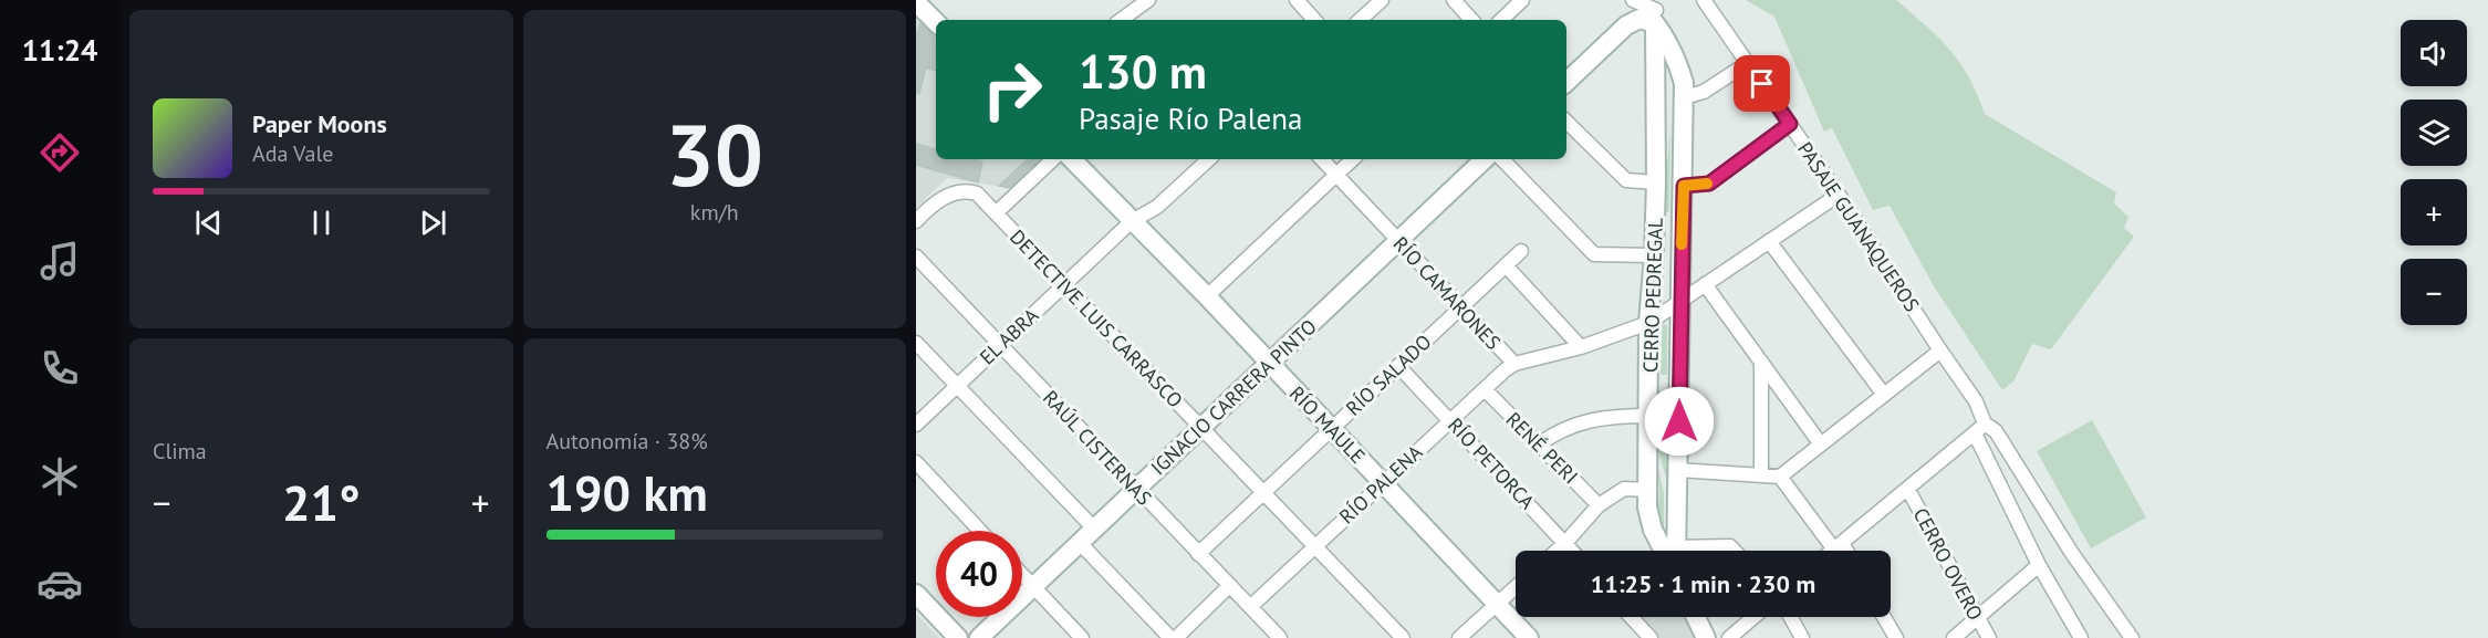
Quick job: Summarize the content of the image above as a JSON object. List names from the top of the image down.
{
  "streets": {
    "street": [
      "PASAJE GUANAQUEROS",
      "RÍO CAMARONES",
      "CERRO PEDREGAL",
      "DETECTIVE LUIS CARRASCO",
      "EL ABRA",
      "RÍO SALADO",
      "IGNACIO CARRERA PINTO",
      "RÍO MAULE",
      "RAÚL CISTERNAS",
      "RENÉ PERI",
      "RÍO PETORCA",
      "RÍO PALENA",
      "CERRO OVERO"
    ]
  },
  "crossings": [
    ["PASAJE GUANAQUEROS", "RÍO CAMARONES"],
    ["RÍO CAMARONES", "CERRO PEDREGAL"],
    ["RÍO CAMARONES", "RÍO SALADO"],
    ["RÍO CAMARONES", "IGNACIO CARRERA PINTO"],
    ["RÍO CAMARONES", "RÍO PALENA"],
    ["DETECTIVE LUIS CARRASCO", "EL ABRA"],
    ["DETECTIVE LUIS CARRASCO", "RÍO SALADO"],
    ["DETECTIVE LUIS CARRASCO", "IGNACIO CARRERA PINTO"],
    ["DETECTIVE LUIS CARRASCO", "RÍO PALENA"],
    ["EL ABRA", "RÍO MAULE"],
    ["EL ABRA", "RAÚL CISTERNAS"],
    ["RÍO SALADO", "RÍO MAULE"],
    ["RÍO SALADO", "RAÚL CISTERNAS"],
    ["RÍO SALADO", "RÍO PETORCA"],
    ["IGNACIO CARRERA PINTO", "RÍO MAULE"],
    ["IGNACIO CARRERA PINTO", "RAÚL CISTERNAS"],
    ["RÍO MAULE", "RÍO PALENA"],
    ["RAÚL CISTERNAS", "RÍO PALENA"],
    ["RENÉ PERI", "RÍO PALENA"],
    ["RÍO PETORCA", "RÍO PALENA"]
  ],
  "page": {
    "tabs": "11:24",
    "tile": [
      ["30", "km/h"],
      "Clima",
      ["Autonomía · 38%", "190 km"]
    ],
    "map_buttons": ["+", "−"],
    "turn": ["130 m", "Pasaje Río Palena"],
    "song": ["Paper Moons", "Ada Vale"],
    "heat": ["−", "21°", "+"],
    "limit": "40",
    "trip": "11:25 · 1 min · 230 m"
  }
}
